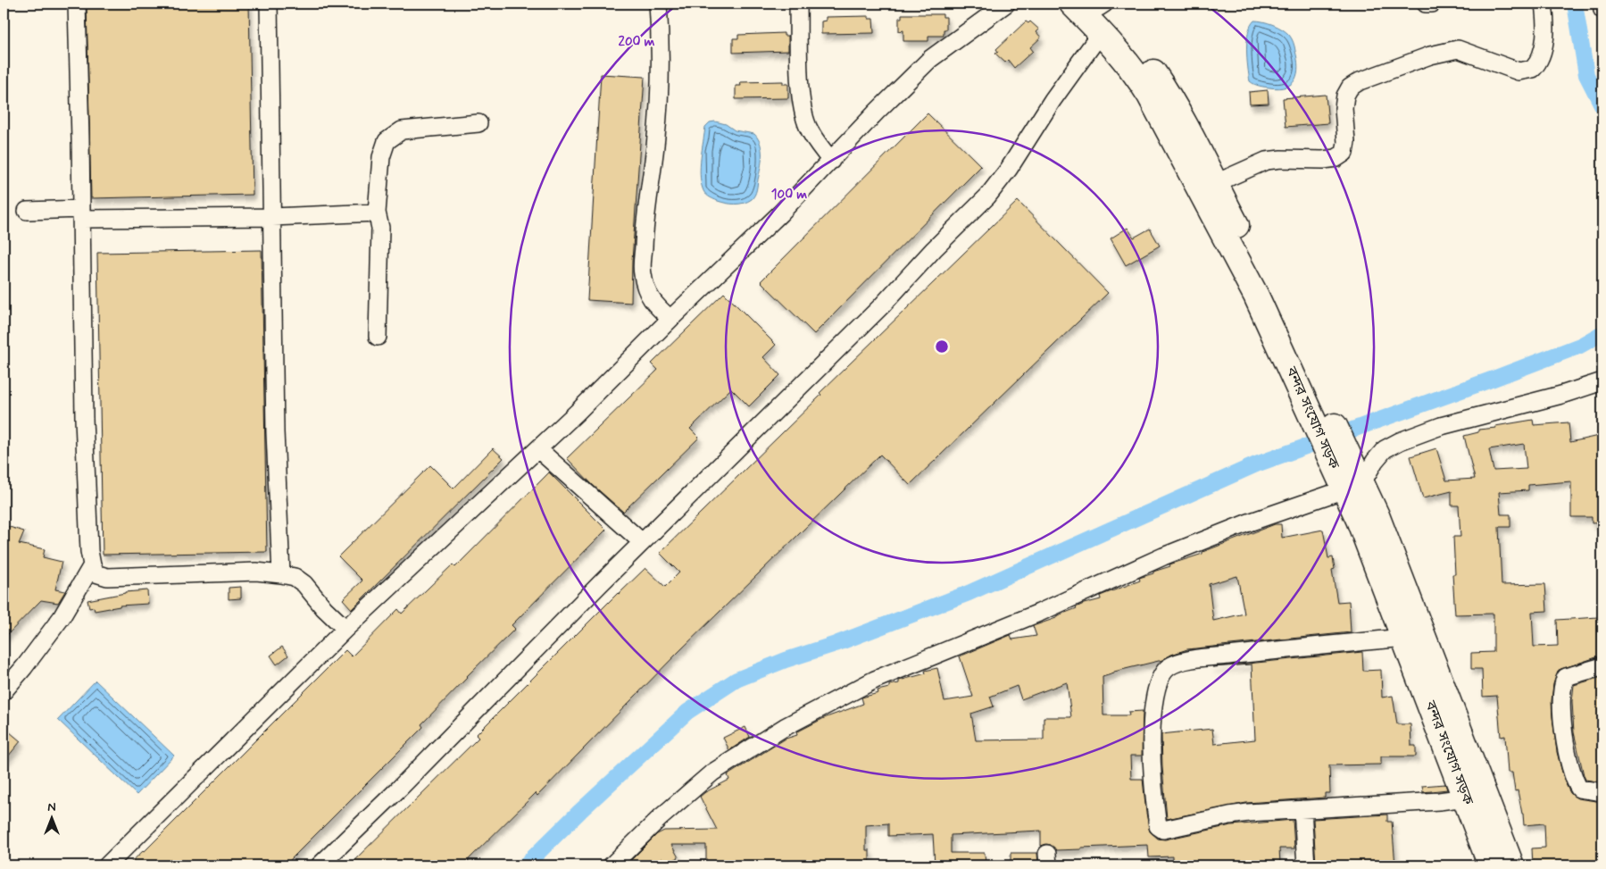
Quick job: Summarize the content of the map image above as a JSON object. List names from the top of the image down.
{
  "streets": {
    "highway": ["বন্দর সংযোগ সড়ক"]
  },
  "north": "top",
  "rings": ["200 m", "100 m"]
}
